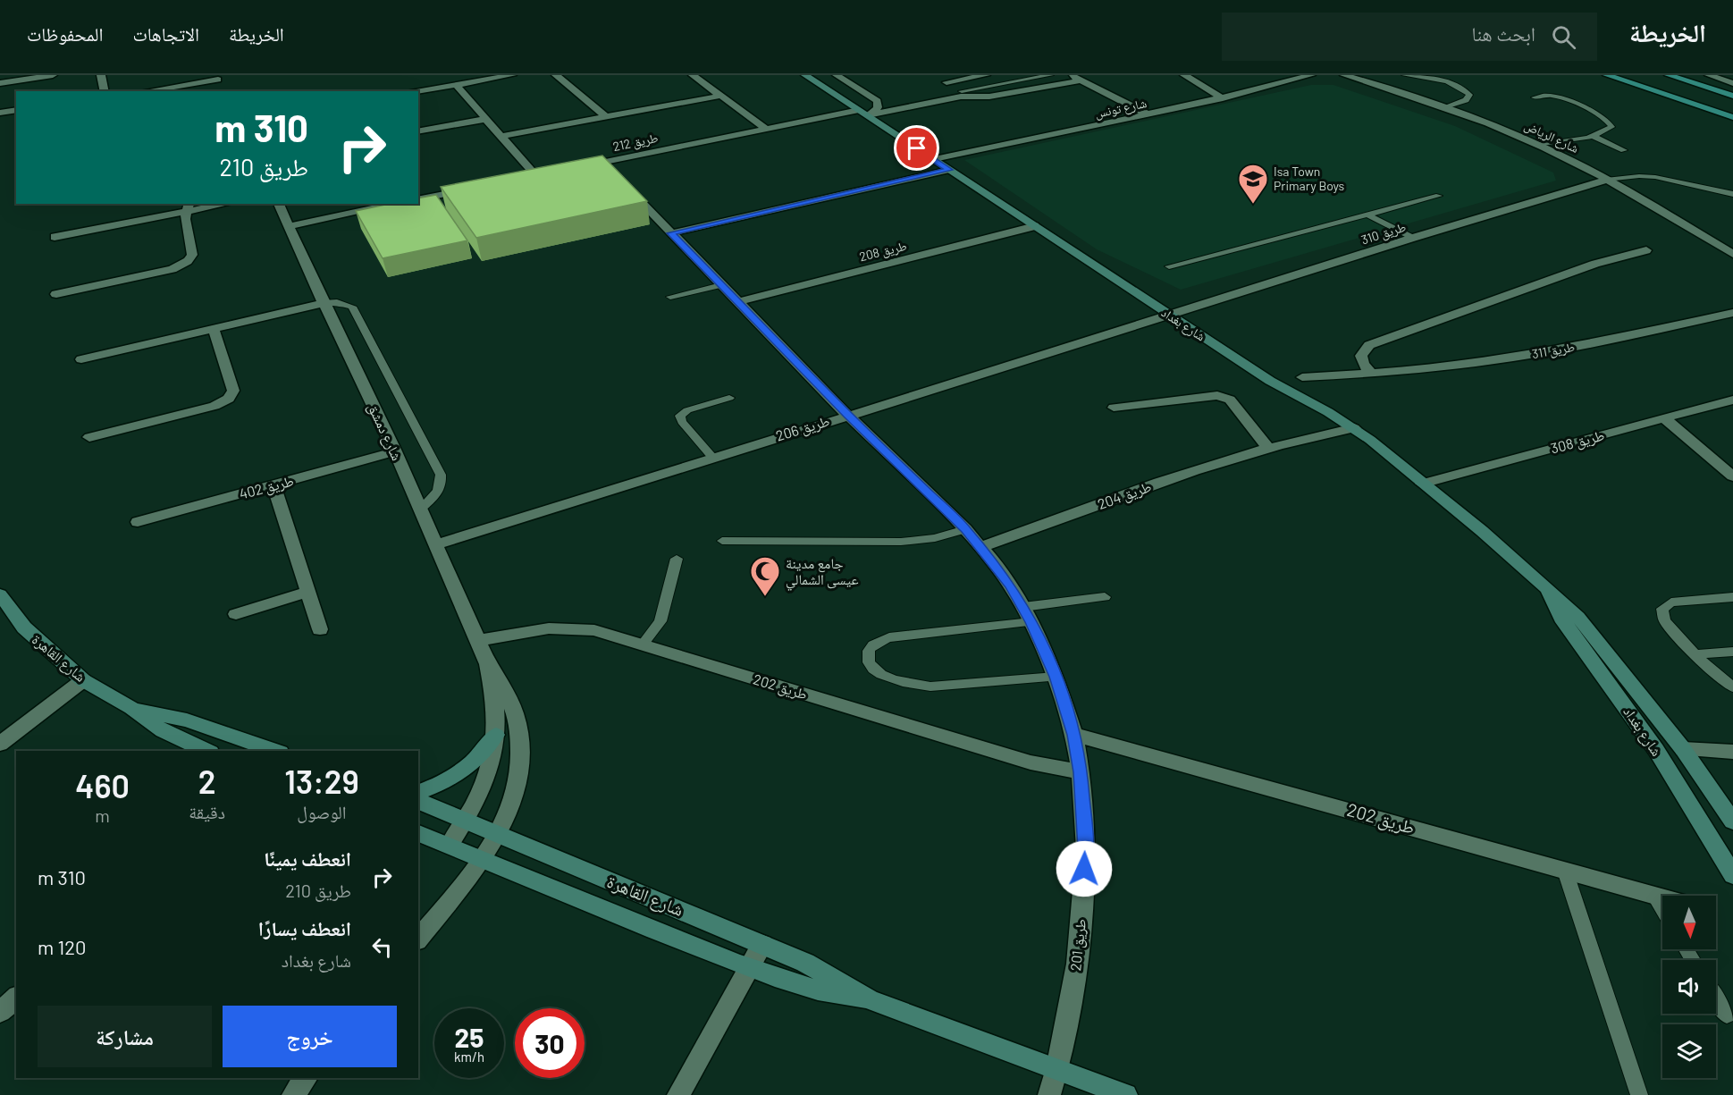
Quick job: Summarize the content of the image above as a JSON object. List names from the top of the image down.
{
  "streets": {
    "street": [
      "شارع تونس",
      "شارع الرياض",
      "طريق 212",
      "طريق 310",
      "طريق 208",
      "شارع بغداد",
      "طريق 311",
      "طريق 206",
      "شارع دمشق",
      "طريق 308",
      "طريق 402",
      "طريق 204",
      "شارع القاهرة",
      "طريق 202",
      "طريق 201"
    ]
  },
  "crossings": [
    ["شارع تونس", "شارع بغداد"],
    ["شارع الرياض", "طريق 310"],
    ["طريق 212", "شارع بغداد"],
    ["طريق 212", "طريق 201"],
    ["طريق 310", "شارع بغداد"],
    ["طريق 310", "طريق 206"],
    ["طريق 208", "شارع بغداد"],
    ["طريق 208", "طريق 201"],
    ["شارع بغداد", "طريق 206"],
    ["شارع بغداد", "طريق 308"],
    ["شارع بغداد", "طريق 204"],
    ["طريق 206", "شارع دمشق"],
    ["طريق 206", "طريق 201"],
    ["شارع دمشق", "طريق 402"],
    ["شارع دمشق", "شارع القاهرة"],
    ["شارع دمشق", "طريق 202"],
    ["طريق 204", "طريق 201"],
    ["شارع القاهرة", "طريق 201"],
    ["طريق 202", "طريق 201"]
  ],
  "places": {
    "school or university": ["Isa Town Primary Boys"],
    "mosque": ["جامع مدينة عيسى الشمالي"]
  },
  "north": "bottom",
  "page": {
    "header": "الخريطة",
    "search": "ابحث هنا",
    "nav": ["الخريطة", "الاتجاهات", "المحفوظات"],
    "turn": ["310 m", "طريق 210"],
    "eta": [
      "13:29",
      "الوصول",
      "2",
      "دقيقة",
      "460",
      "m"
    ],
    "list": [
      {
        "name": "انعطف يمينًا",
        "note": "طريق 210",
        "value": "310 m"
      },
      {
        "name": "انعطف يسارًا",
        "note": "شارع بغداد",
        "value": "120 m"
      }
    ],
    "buttons": ["خروج", "مشاركة"],
    "speed": "25 km/h",
    "limit": "30"
  }
}
